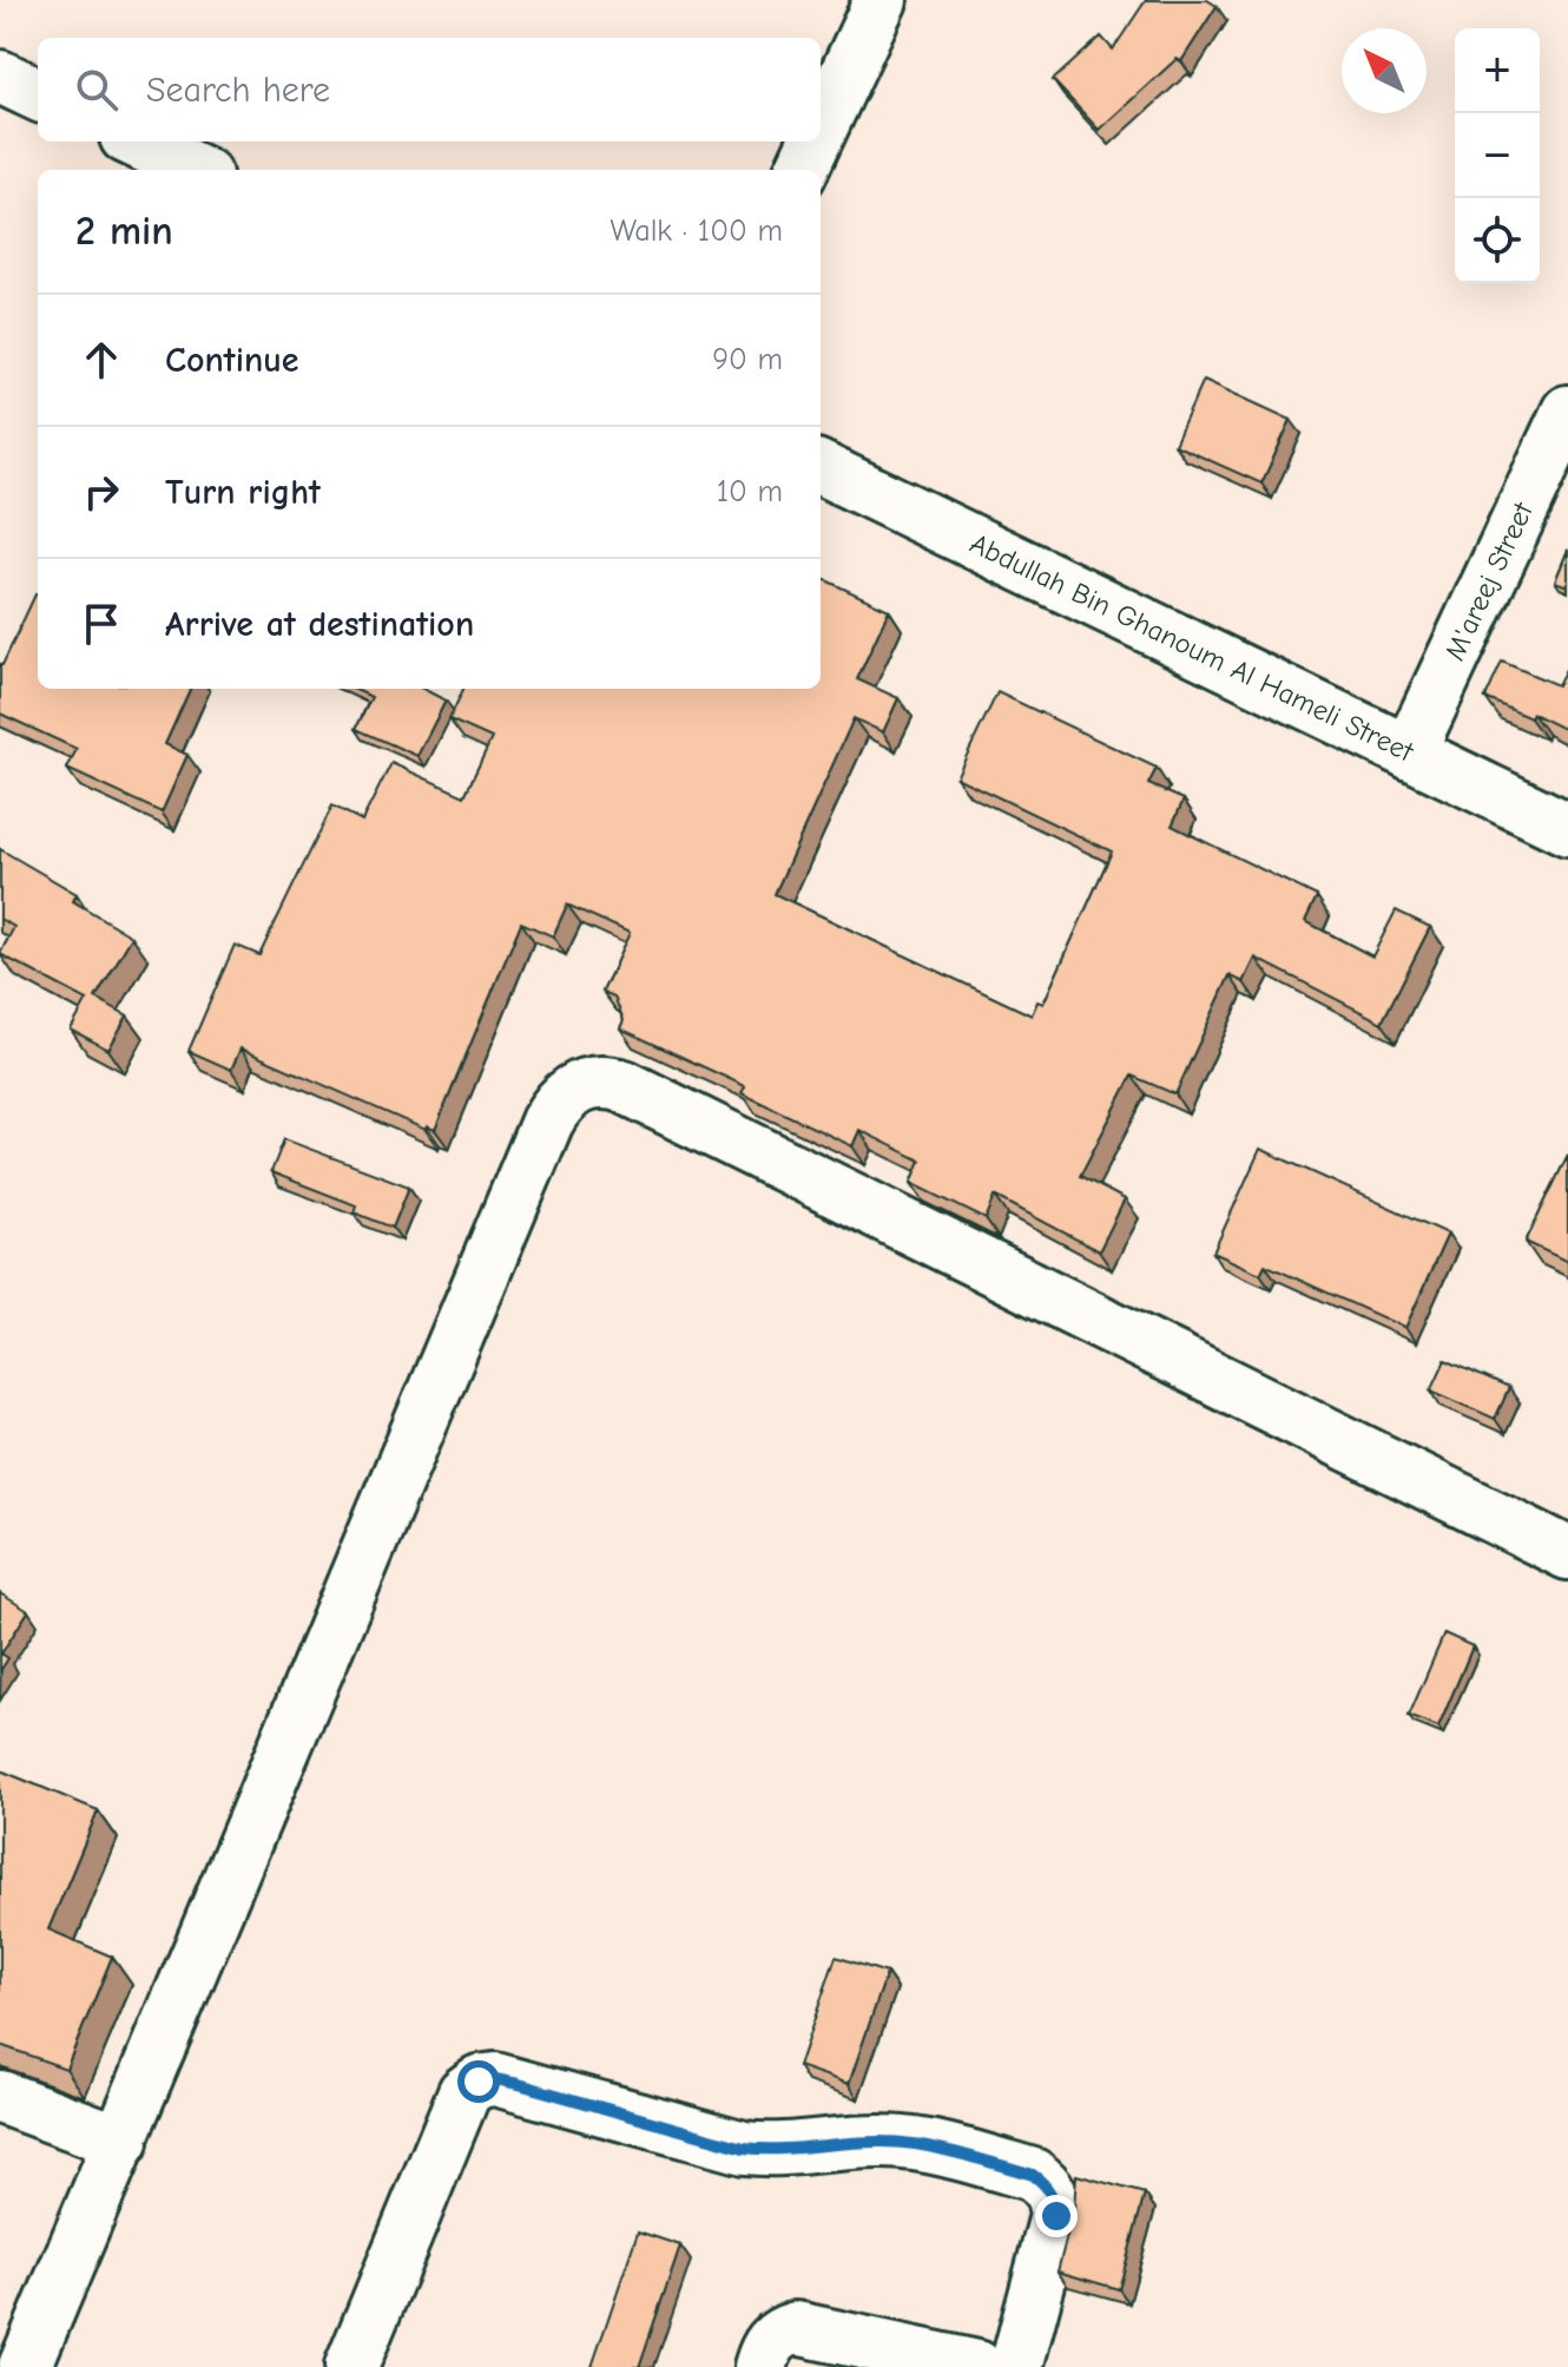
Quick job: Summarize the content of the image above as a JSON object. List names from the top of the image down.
{
  "streets": {
    "street": ["M'areej Street", "Abdullah Bin Ghanoum Al Hameli Street"]
  },
  "crossings": [
    ["M'areej Street", "Abdullah Bin Ghanoum Al Hameli Street"]
  ],
  "north": "top left",
  "page": {
    "map_buttons": ["+", "−"],
    "search": "Search here",
    "heading": ["2 min", "Walk · 100 m"],
    "list": [
      ["Continue", "90 m"],
      ["Turn right", "10 m"],
      "Arrive at destination"
    ]
  }
}
